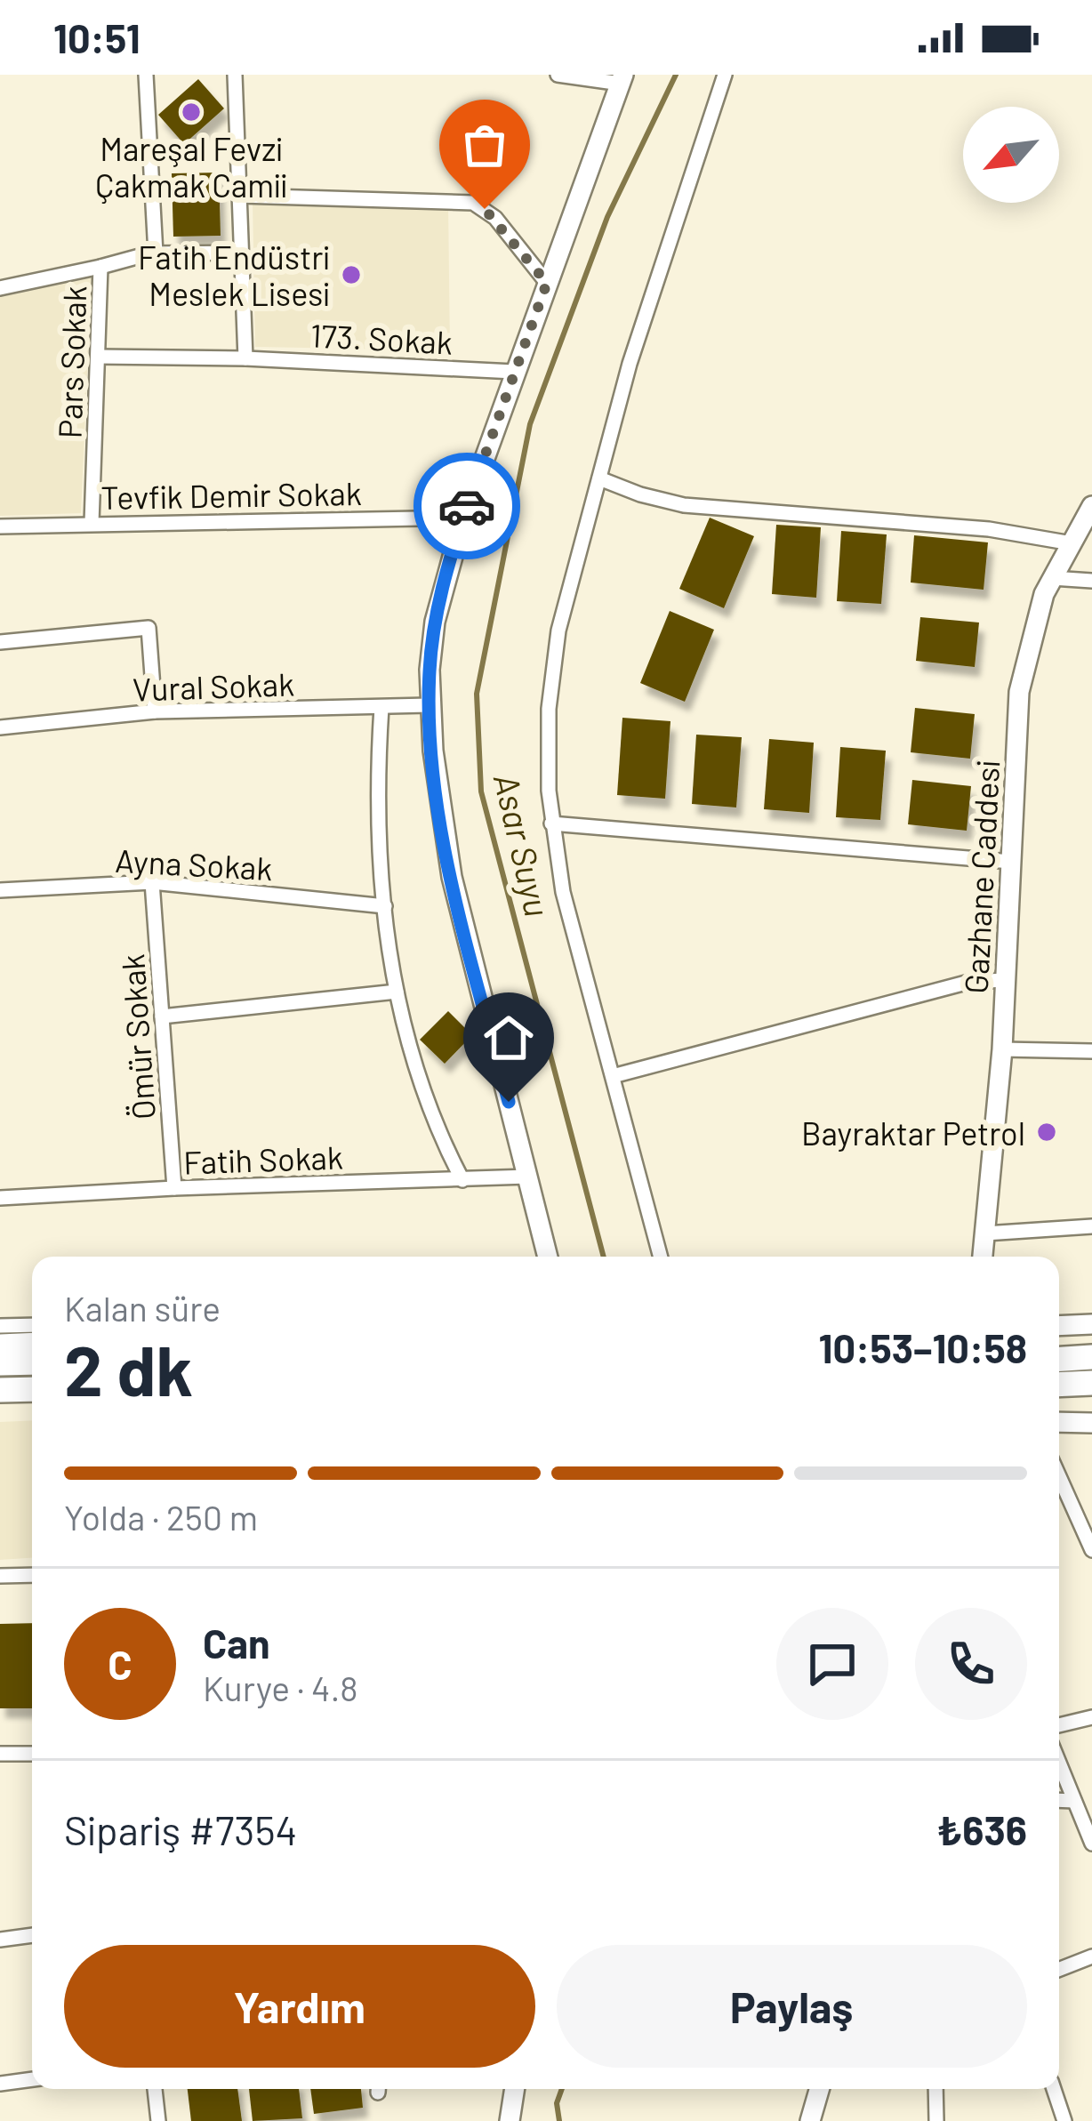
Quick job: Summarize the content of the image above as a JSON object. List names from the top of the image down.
{
  "streets": {
    "street": [
      "173. Sokak",
      "Pars Sokak",
      "Tevfik Demir Sokak",
      "Vural Sokak",
      "Ayna Sokak",
      "Gazhane Caddesi",
      "Ömür Sokak",
      "Fatih Sokak"
    ]
  },
  "crossings": [
    ["173. Sokak", "Pars Sokak"],
    ["Pars Sokak", "Tevfik Demir Sokak"],
    ["Ayna Sokak", "Ömür Sokak"],
    ["Ömür Sokak", "Fatih Sokak"]
  ],
  "water": ["Asar Suyu"],
  "places": ["Mareşal Fevzi Çakmak Camii", "Fatih Endüstri Meslek Lisesi", "Bayraktar Petrol"],
  "north": "bottom left",
  "page": {
    "status": "10:51",
    "heading": ["2 dk", "Kalan süre", "10:53–10:58"],
    "panel": [
      "Can",
      "Kurye · 4.8",
      "Sipariş #7354",
      "₺636"
    ],
    "bar": "Yolda · 250 m",
    "round": "C",
    "buttons": ["Yardım", "Paylaş"]
  }
}
